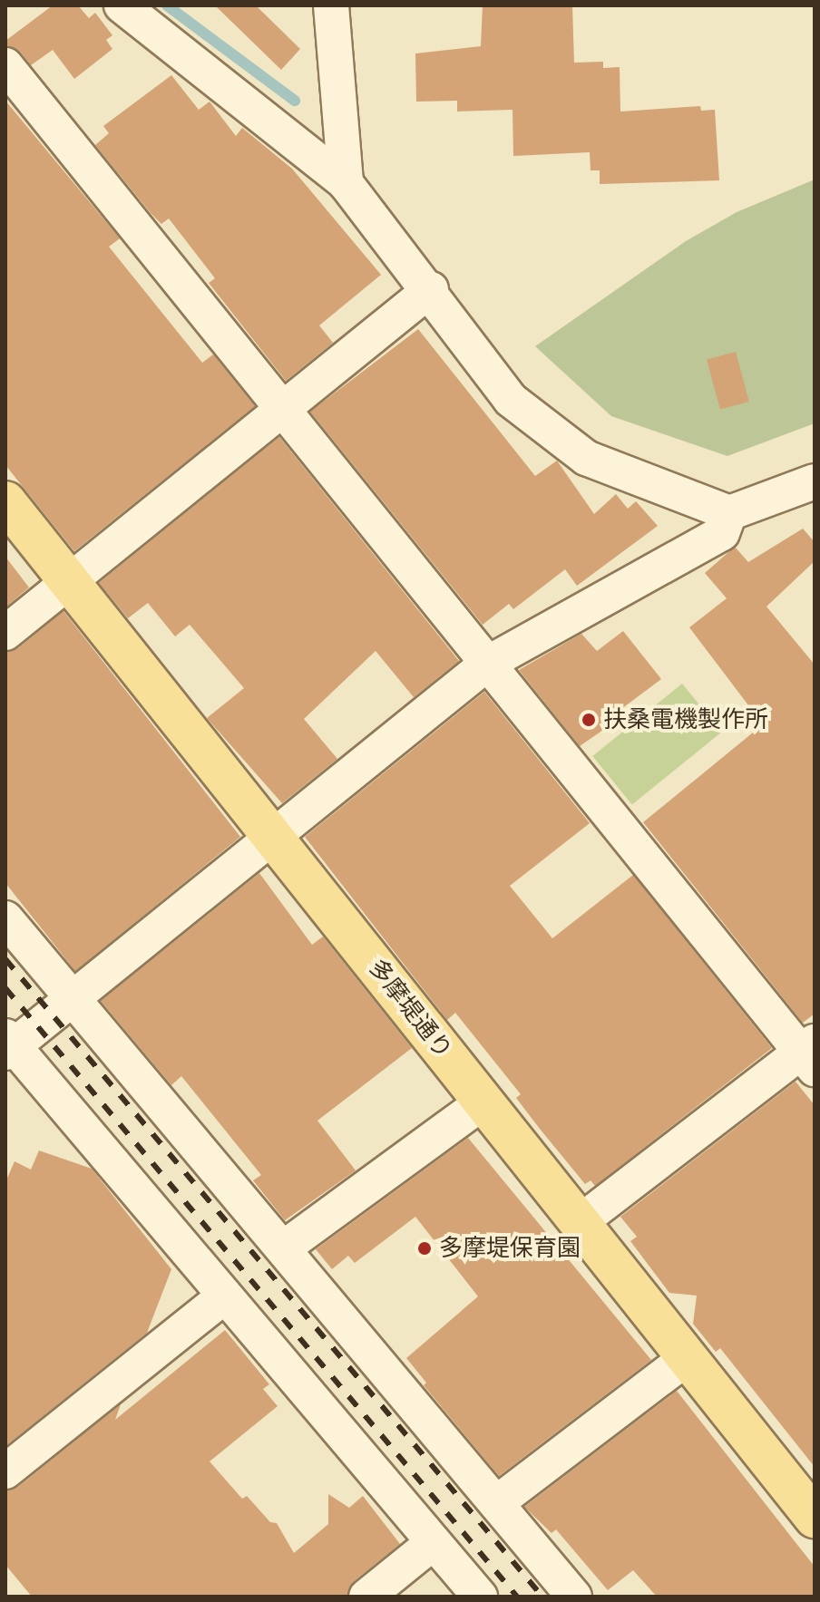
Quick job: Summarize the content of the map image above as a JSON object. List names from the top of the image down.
{
  "streets": {
    "main road": ["多摩堤通り"]
  },
  "places": ["扶桑電機製作所", "多摩堤保育園"]
}
